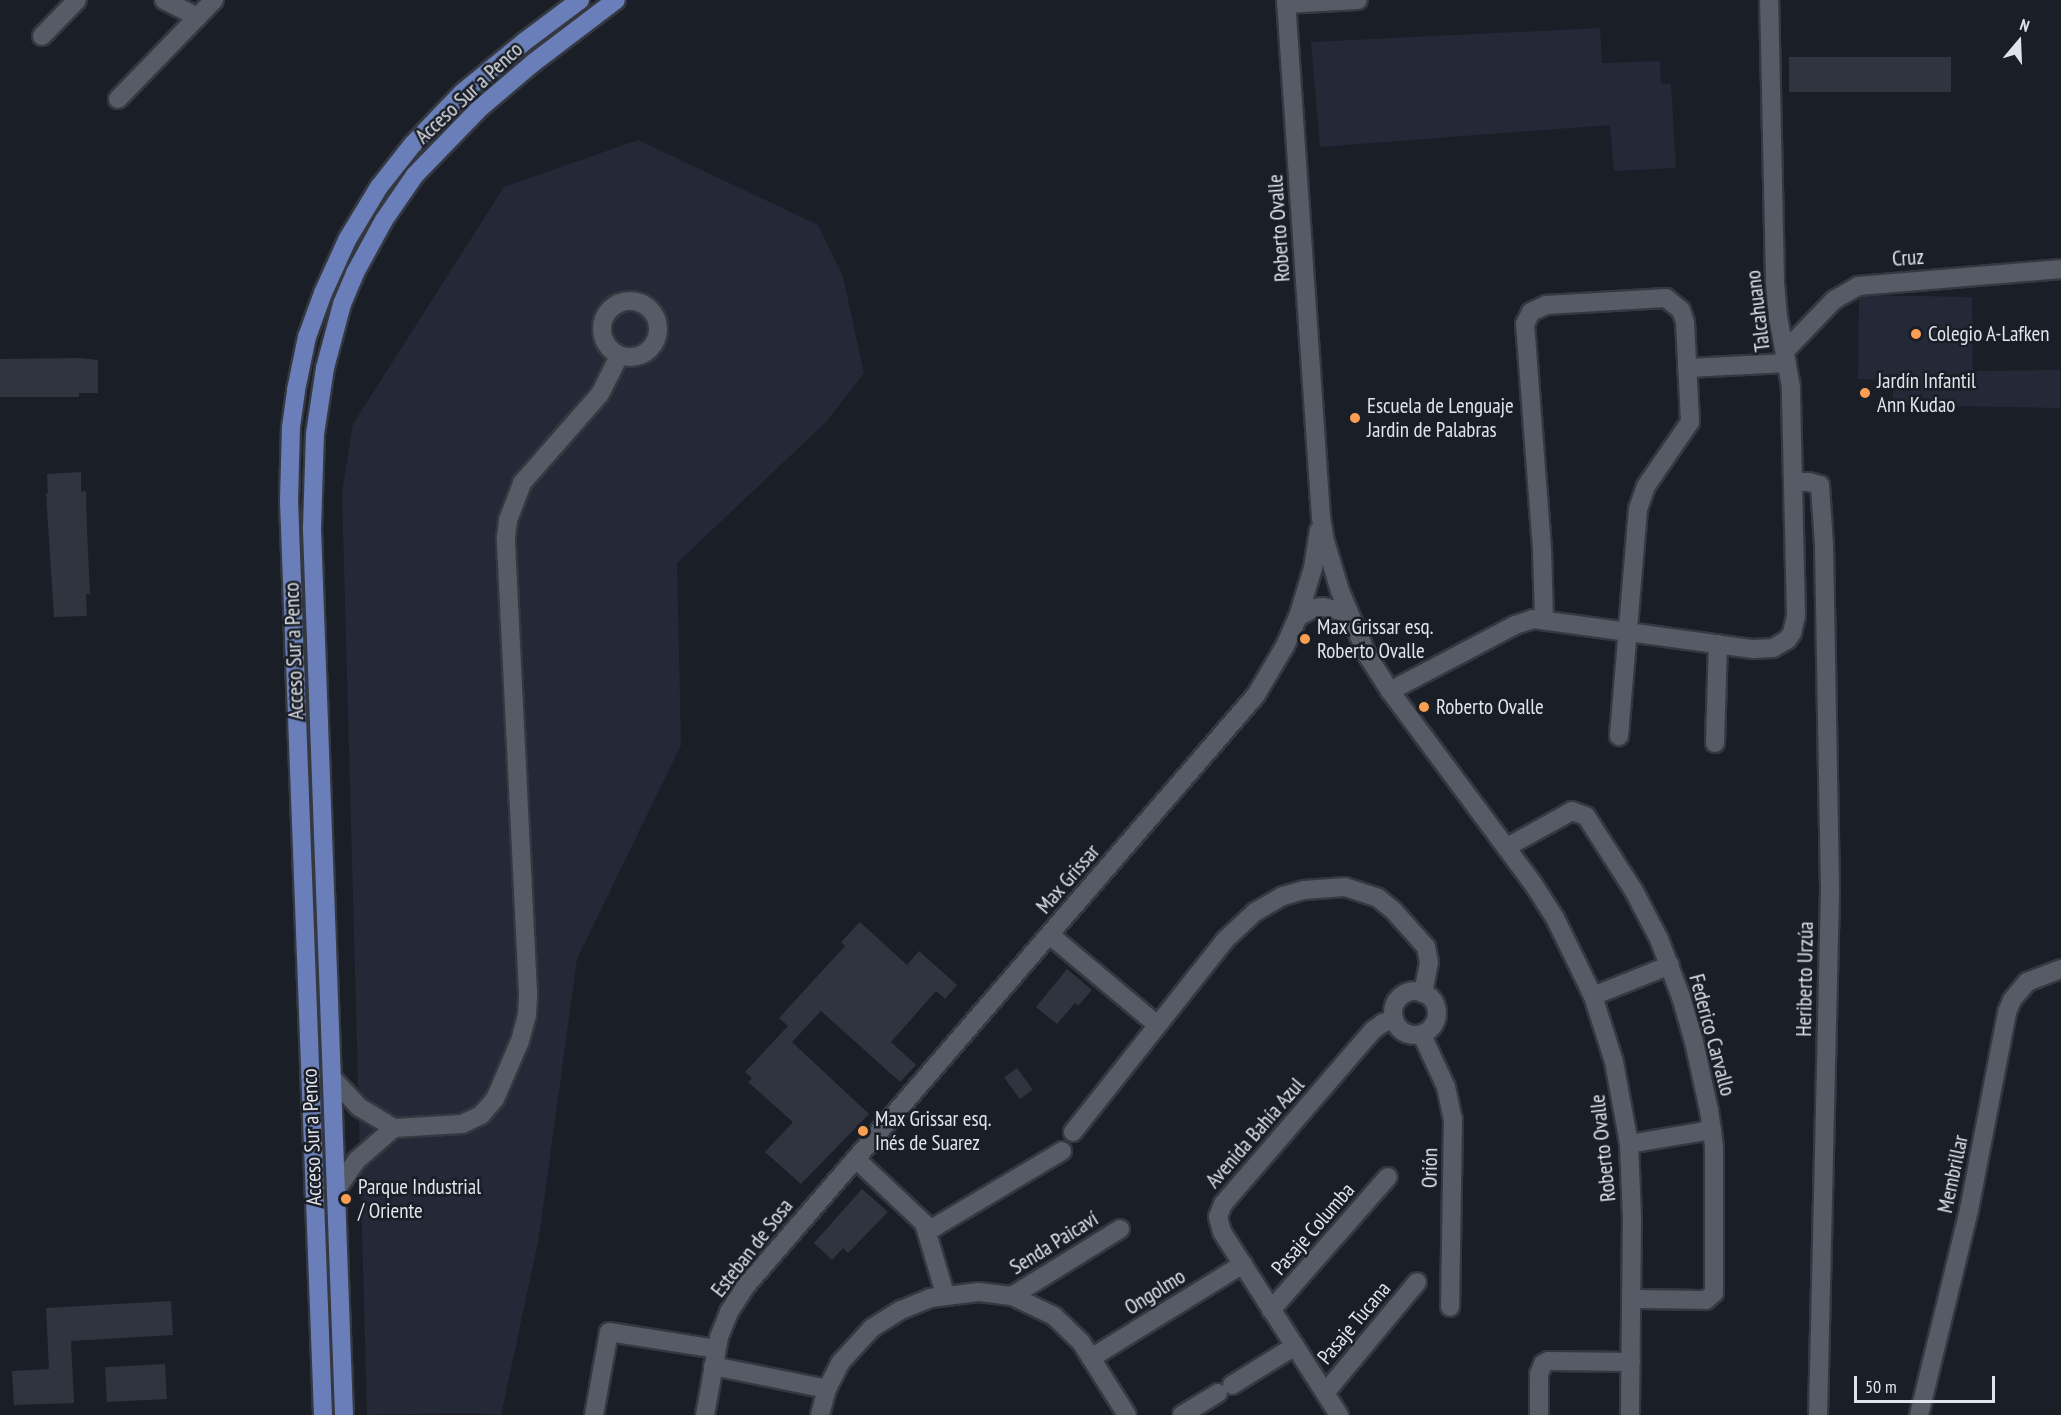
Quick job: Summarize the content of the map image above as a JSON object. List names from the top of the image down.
{
  "streets": {
    "main road": ["Acceso Sur a Penco"],
    "street": [
      "Roberto Ovalle",
      "Cruz",
      "Talcahuano",
      "Max Grissar",
      "Heriberto Urzúa",
      "Federico Carvallo",
      "Avenida Bahía Azul",
      "Orión",
      "Membrillar",
      "Pasaje Columba",
      "Senda Paicaví",
      "Esteban de Sosa",
      "Ongolmo",
      "Pasaje Tucana"
    ]
  },
  "crossings": [
    ["Roberto Ovalle", "Max Grissar"],
    ["Roberto Ovalle", "Federico Carvallo"],
    ["Cruz", "Talcahuano"],
    ["Talcahuano", "Heriberto Urzúa"],
    ["Max Grissar", "Esteban de Sosa"],
    ["Avenida Bahía Azul", "Orión"],
    ["Avenida Bahía Azul", "Pasaje Columba"],
    ["Avenida Bahía Azul", "Ongolmo"],
    ["Avenida Bahía Azul", "Pasaje Tucana"]
  ],
  "places": [
    "Colegio A-Lafken",
    "Jardín Infantil Ann Kudao",
    "Escuela de Lenguaje Jardin de Palabras",
    "Max Grissar esq. Roberto Ovalle",
    "Roberto Ovalle",
    "Max Grissar esq. Inés de Suarez",
    "Parque Industrial / Oriente"
  ],
  "scale_bar": "50 m",
  "north": "top"
}
